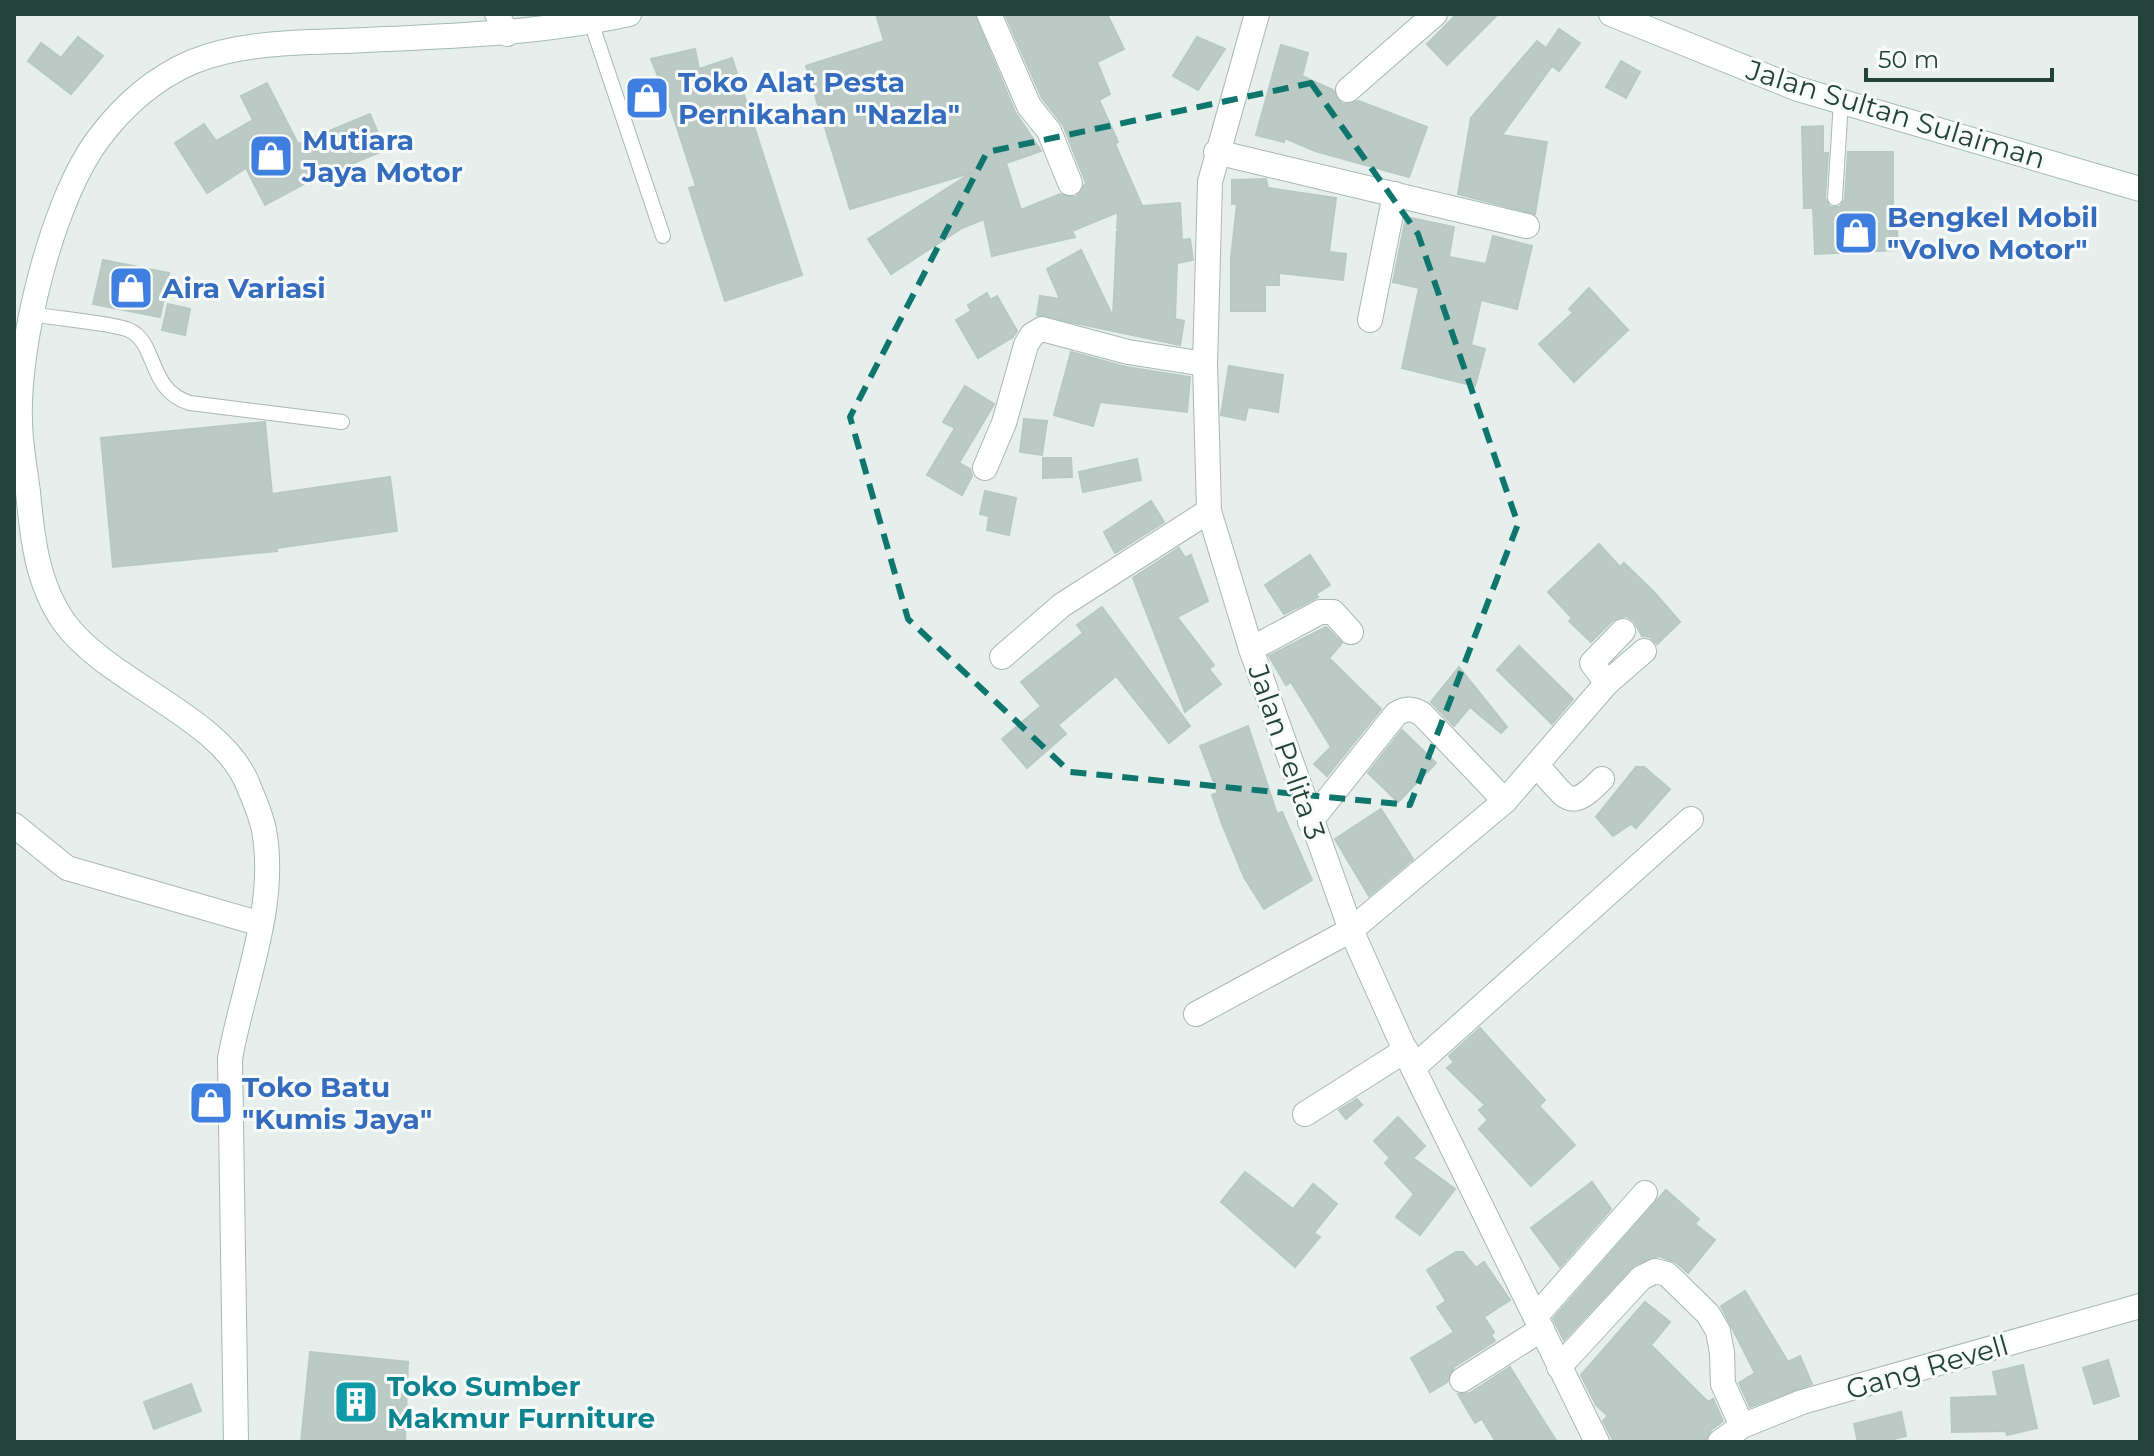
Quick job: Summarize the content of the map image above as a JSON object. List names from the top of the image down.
{
  "streets": {
    "street": ["Jalan Sultan Sulaiman", "Jalan Pelita 3", "Gang Revell"]
  },
  "places": {
    "shop": [
      "Toko Alat Pesta Pernikahan \"Nazla\"",
      "Mutiara Jaya Motor",
      "Bengkel Mobil \"Volvo Motor\"",
      "Aira Variasi",
      "Toko Batu \"Kumis Jaya\""
    ],
    "building": ["Toko Sumber Makmur Furniture"]
  },
  "scale_bar": "50 m"
}
